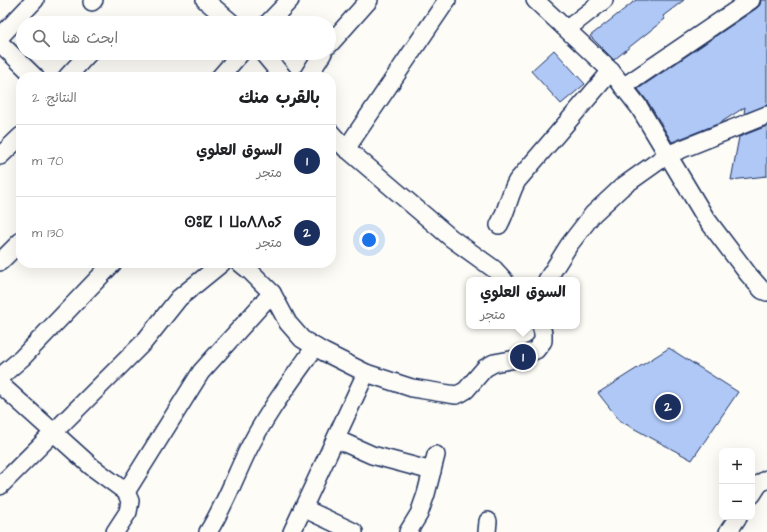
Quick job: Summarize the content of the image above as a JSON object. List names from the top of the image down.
{
  "page": {
    "search": "ابحث هنا",
    "heading": ["بالقرب منك", "النتائج: 2"],
    "list": [
      {
        "mark": "1",
        "name": "السوق العلوي",
        "note": "متجر",
        "value": "70 m"
      },
      {
        "mark": "2",
        "name": "ⵙⵓⵇ ⵏ ⵡⴰⴷⴷⴰⵢ",
        "note": "متجر",
        "value": "130 m"
      }
    ],
    "popup": ["السوق العلوي", "متجر"],
    "pins": ["1", "2"],
    "map_buttons": ["+", "−"]
  }
}
